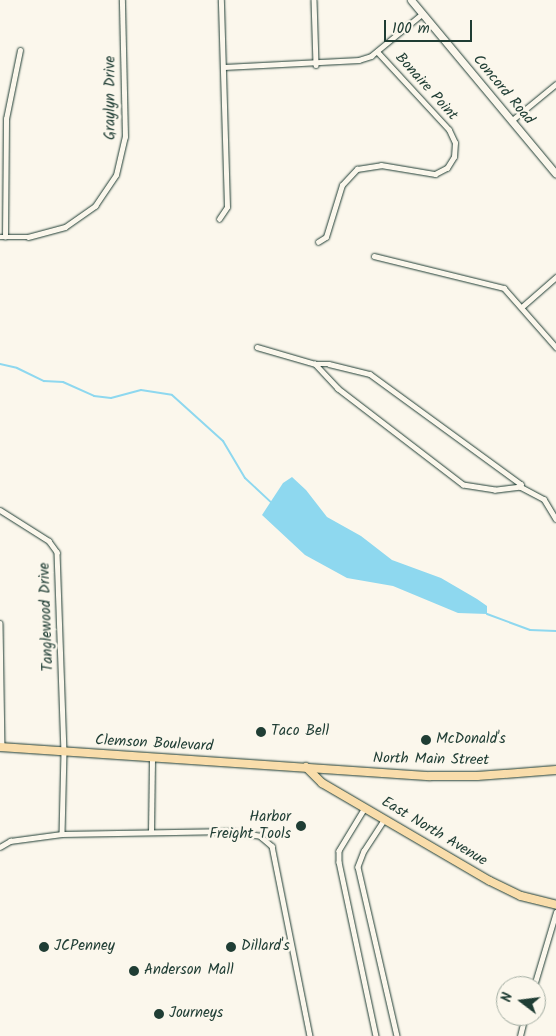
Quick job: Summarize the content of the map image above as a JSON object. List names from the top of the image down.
{
  "streets": {
    "main road": ["Clemson Boulevard", "North Main Street", "East North Avenue"],
    "street": [
      "Bonaire Point",
      "Concord Road",
      "Graylyn Drive",
      "Tanglewood Drive"
    ]
  },
  "crossings": [
    ["Tanglewood Drive", "Clemson Boulevard"],
    ["Clemson Boulevard", "North Main Street"],
    ["Clemson Boulevard", "East North Avenue"],
    ["North Main Street", "East North Avenue"]
  ],
  "places": [
    "Taco Bell",
    "McDonald's",
    "Harbor Freight Tools",
    "JCPenney",
    "Dillard's",
    "Anderson Mall",
    "Journeys"
  ],
  "scale_bar": "100 m",
  "north": "left"
}
